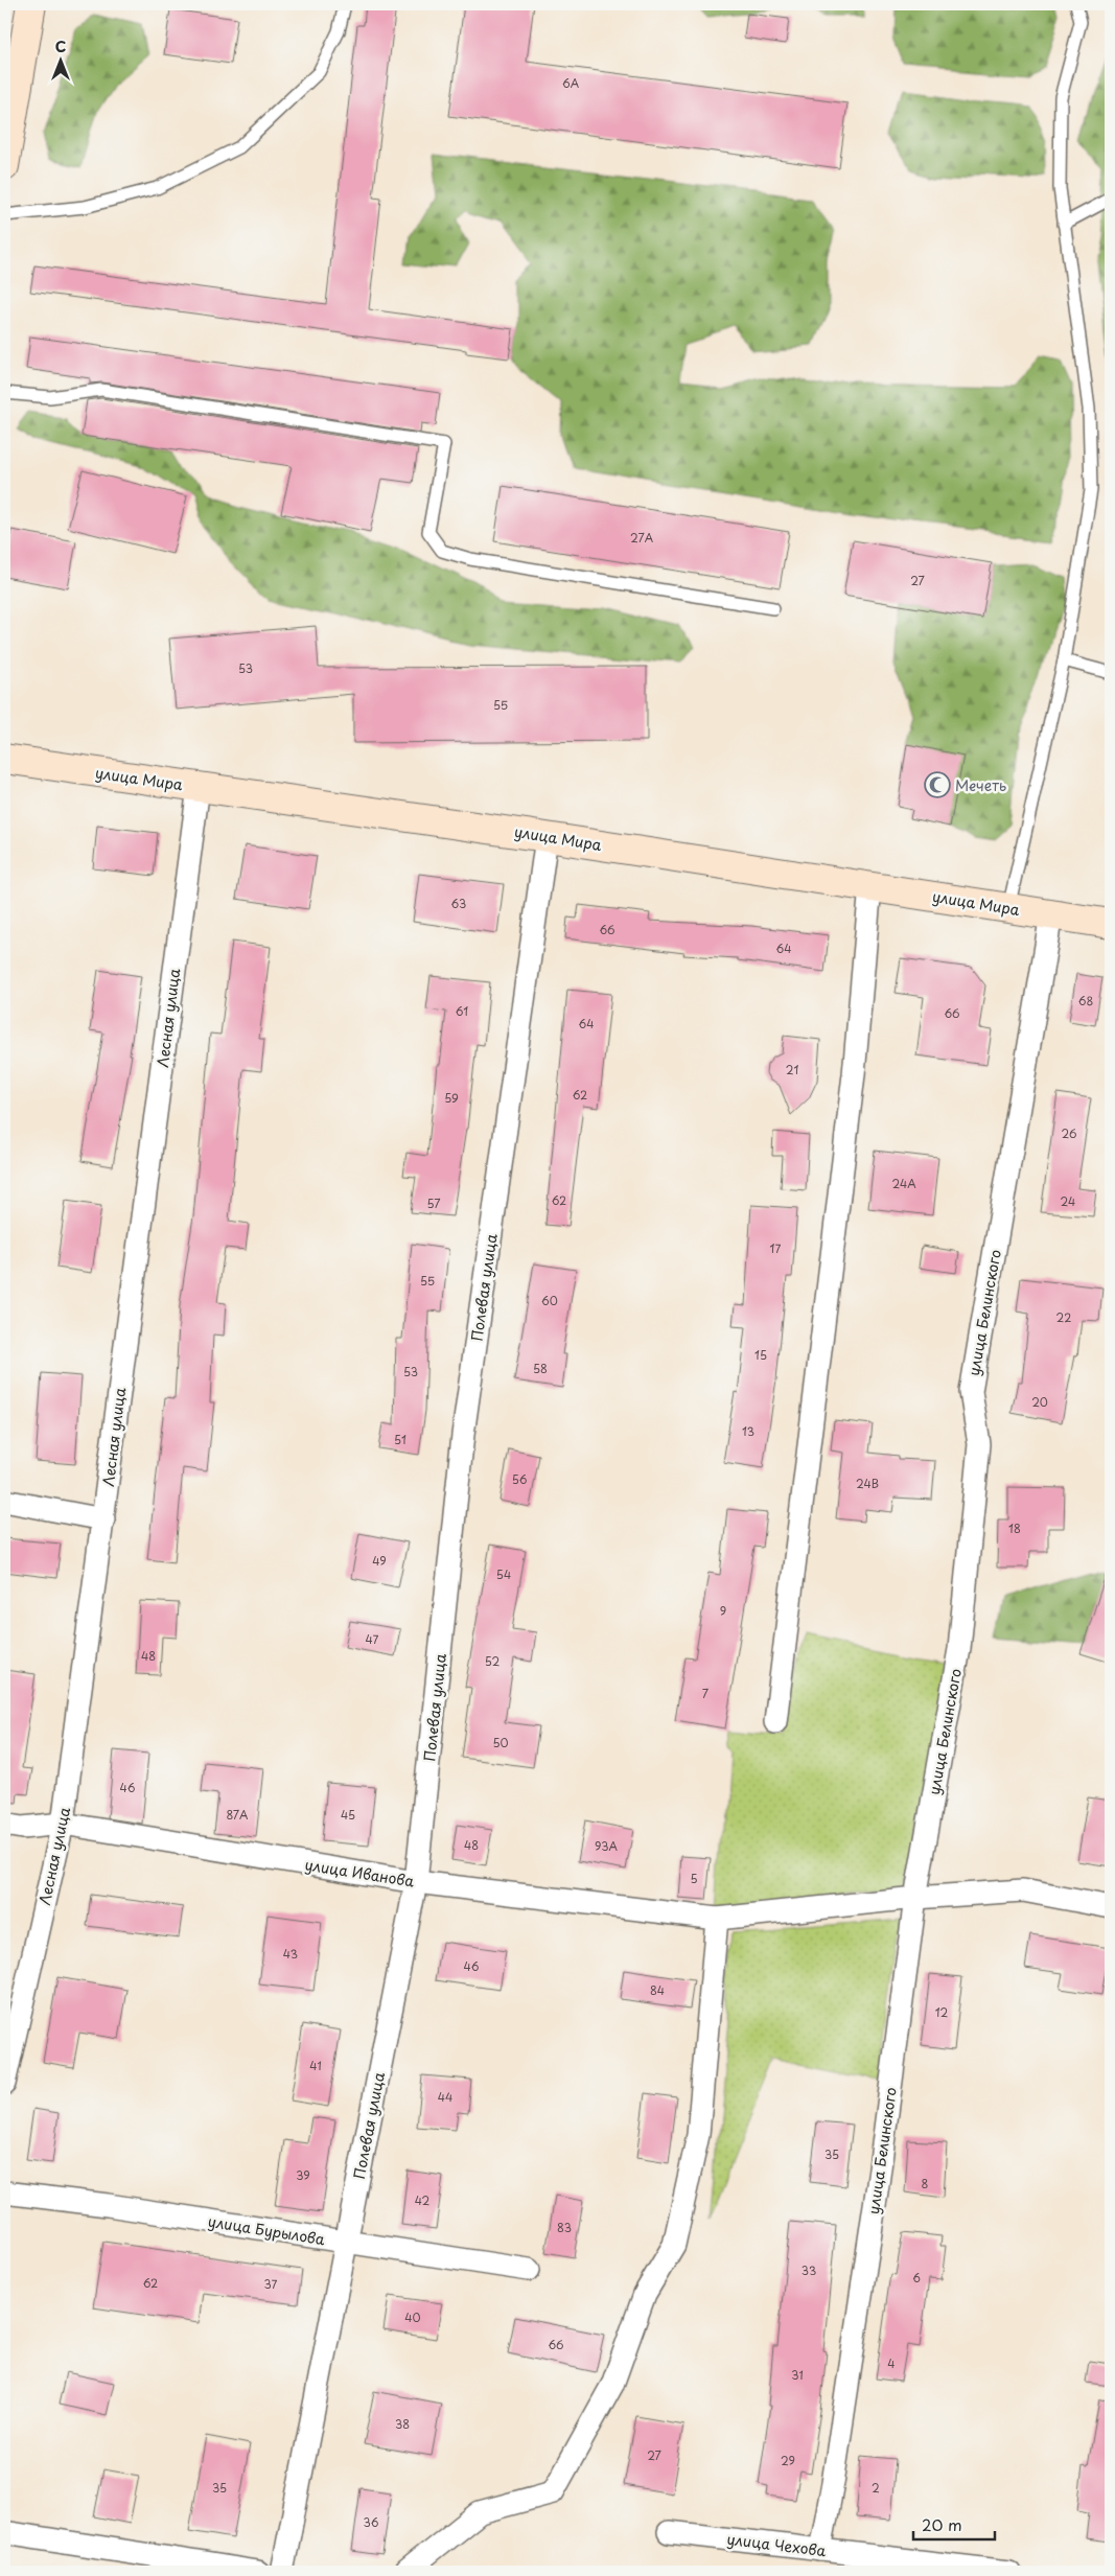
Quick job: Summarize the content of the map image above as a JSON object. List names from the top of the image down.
{
  "streets": {
    "street": [
      "улица Мира",
      "Лесная улица",
      "Полевая улица",
      "улица Белинского",
      "улица Иванова",
      "улица Бурылова",
      "улица Чехова"
    ]
  },
  "crossings": [
    ["улица Мира", "Лесная улица"],
    ["улица Мира", "Полевая улица"],
    ["улица Мира", "улица Белинского"],
    ["Лесная улица", "улица Иванова"],
    ["Полевая улица", "улица Иванова"],
    ["Полевая улица", "улица Бурылова"],
    ["улица Белинского", "улица Иванова"],
    ["улица Белинского", "улица Чехова"]
  ],
  "places": {
    "mosque": ["Мечеть"]
  },
  "house_numbers": [
    "6А",
    "27А",
    "27",
    "53",
    "55",
    "63",
    "66",
    "64",
    "68",
    "61",
    "66",
    "64",
    "21",
    "62",
    "59",
    "26",
    "24А",
    "62",
    "24",
    "57",
    "17",
    "55",
    "60",
    "22",
    "15",
    "58",
    "53",
    "20",
    "13",
    "51",
    "56",
    "24В",
    "18",
    "49",
    "54",
    "9",
    "47",
    "48",
    "52",
    "7",
    "50",
    "46",
    "87А",
    "45",
    "48",
    "93А",
    "5",
    "43",
    "46",
    "84",
    "12",
    "41",
    "44",
    "35",
    "39",
    "8",
    "42",
    "83",
    "33",
    "6",
    "62",
    "37",
    "40",
    "66",
    "4",
    "31",
    "38",
    "27",
    "29",
    "35",
    "2",
    "36"
  ],
  "scale_bar": "20 m",
  "north": "top"
}
